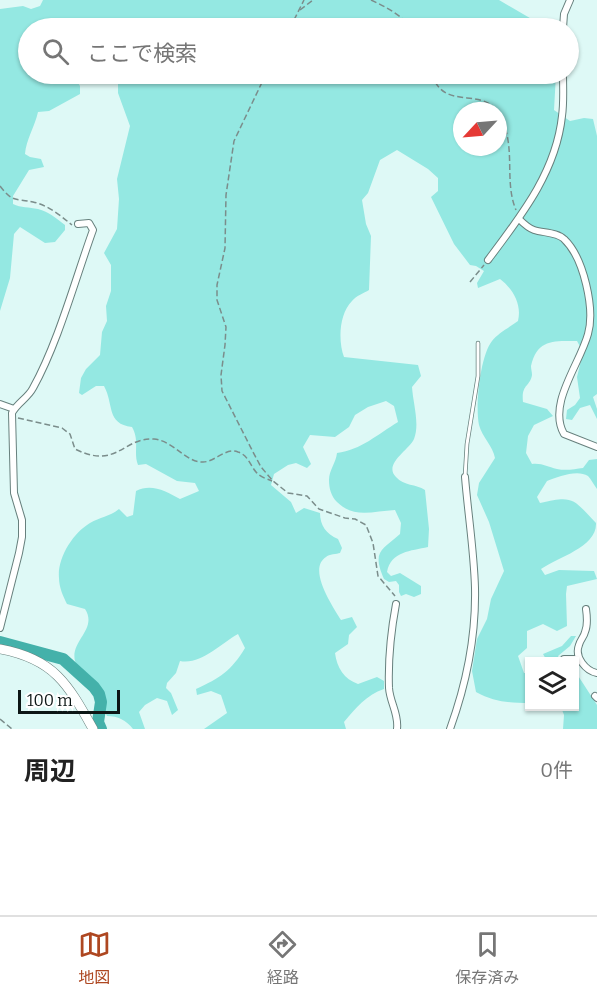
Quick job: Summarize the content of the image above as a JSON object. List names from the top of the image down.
{
  "scale_bar": "100 m",
  "north": "bottom left",
  "page": {
    "search": "ここで検索",
    "scale": "100 m",
    "heading": ["周辺", "0件"],
    "nav": ["地図", "経路", "保存済み"]
  }
}
